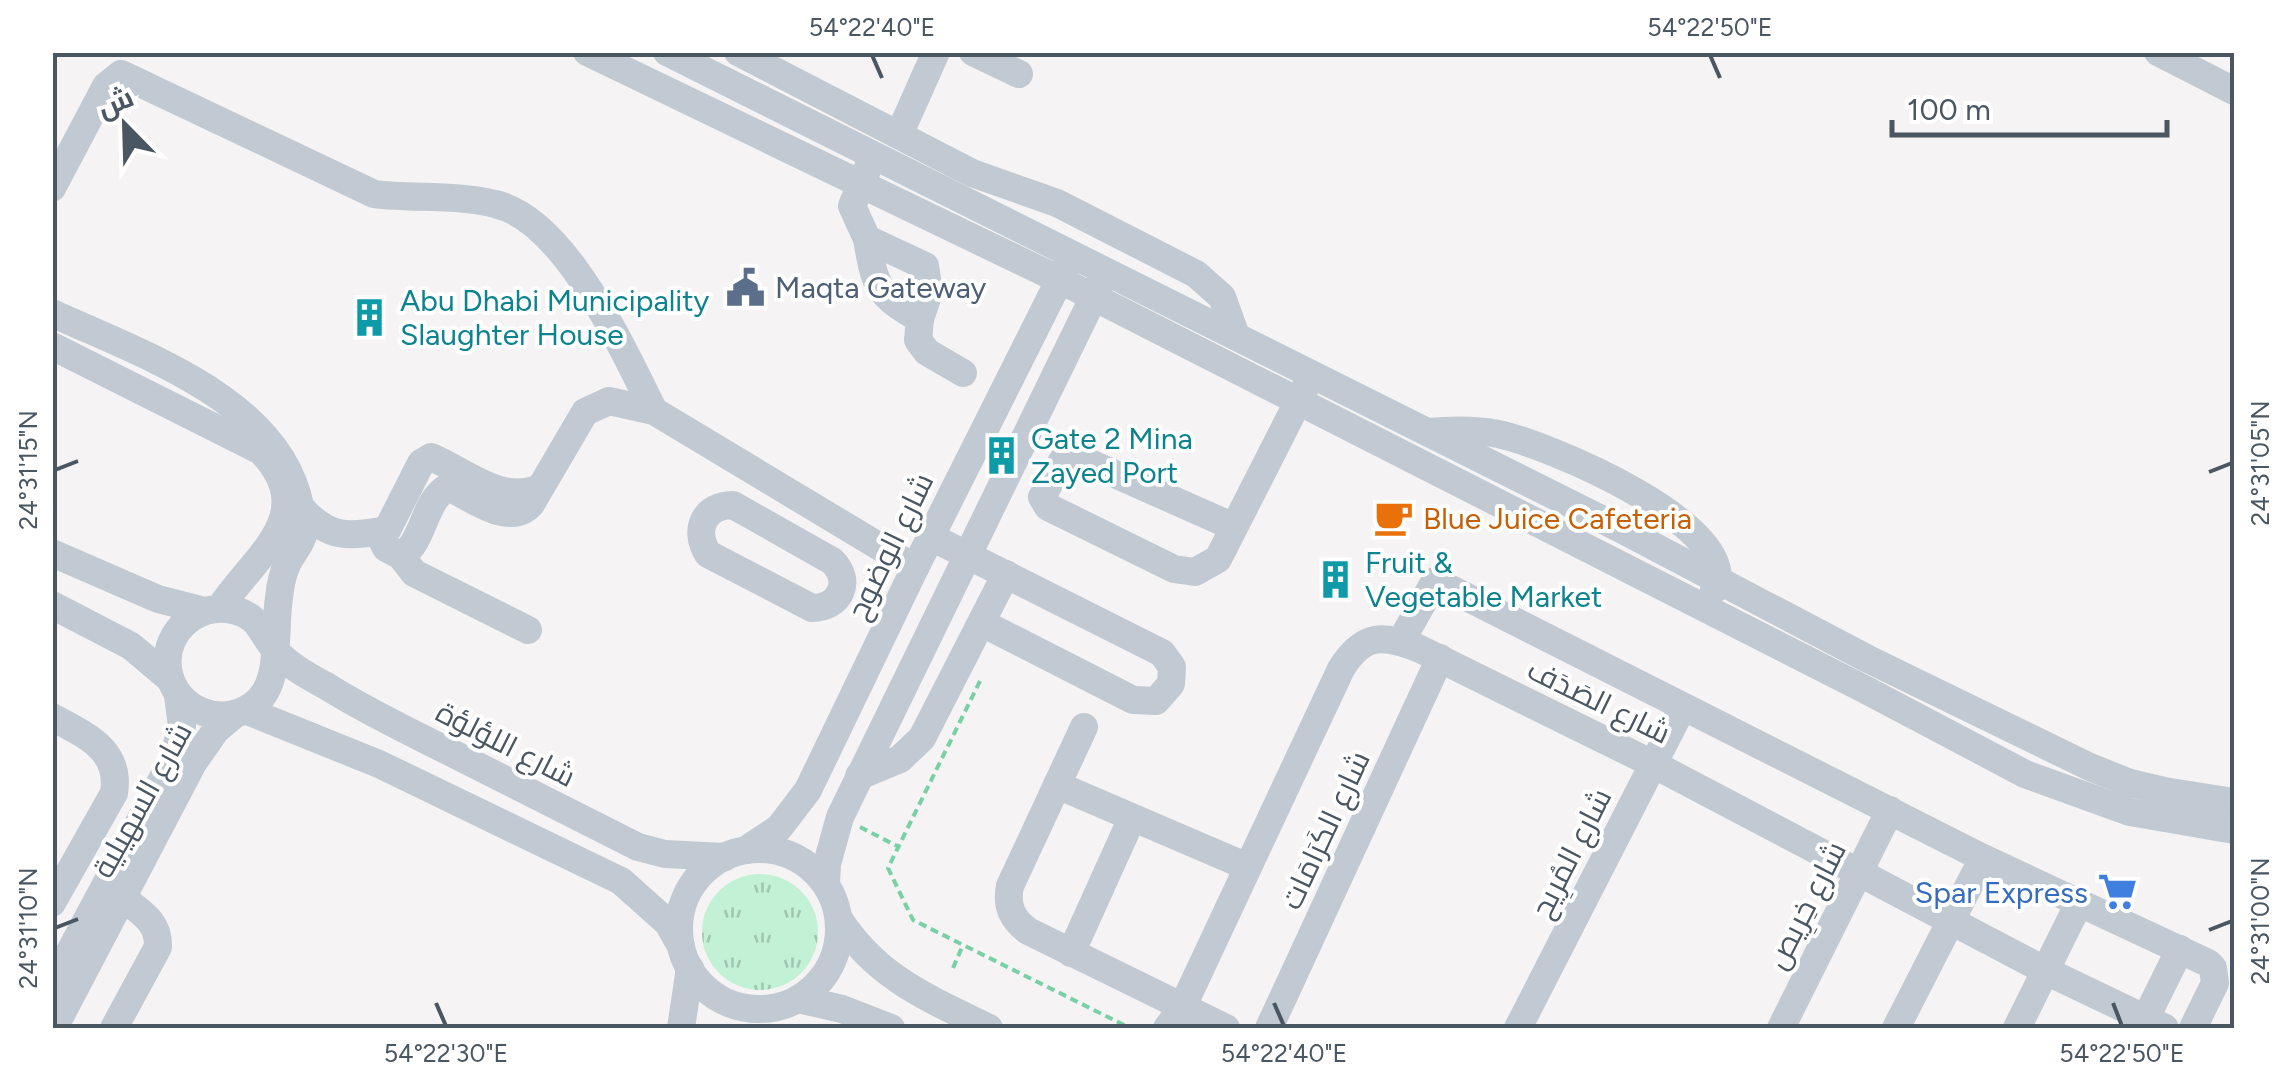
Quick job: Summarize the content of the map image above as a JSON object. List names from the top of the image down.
{
  "streets": {
    "street": [
      "شارع الوضوح",
      "شارع الصَدَف",
      "شارع اللؤلؤة",
      "شارع السهيلية",
      "شارع الكَرَامَات",
      "شارع المُرِيح",
      "شارع خِرِيص"
    ]
  },
  "crossings": [
    ["شارع الوضوح", "شارع اللؤلؤة"],
    ["شارع الصَدَف", "شارع الكَرَامَات"],
    ["شارع الصَدَف", "شارع المُرِيح"],
    ["شارع الصَدَف", "شارع خِرِيص"],
    ["شارع اللؤلؤة", "شارع السهيلية"]
  ],
  "places": {
    "public building": ["Maqta Gateway"],
    "building": ["Abu Dhabi Municipality Slaughter House", "Gate 2 Mina Zayed Port", "Fruit & Vegetable Market"],
    "cafe": ["Blue Juice Cafeteria"],
    "supermarket": ["Spar Express"]
  },
  "scale_bar": "100 m",
  "north": "top left",
  "coordinates": [
    "54°22'40\"E",
    "54°22'50\"E",
    "24°31'05\"N",
    "24°31'15\"N",
    "24°31'00\"N",
    "24°31'10\"N",
    "54°22'30\"E"
  ]
}
